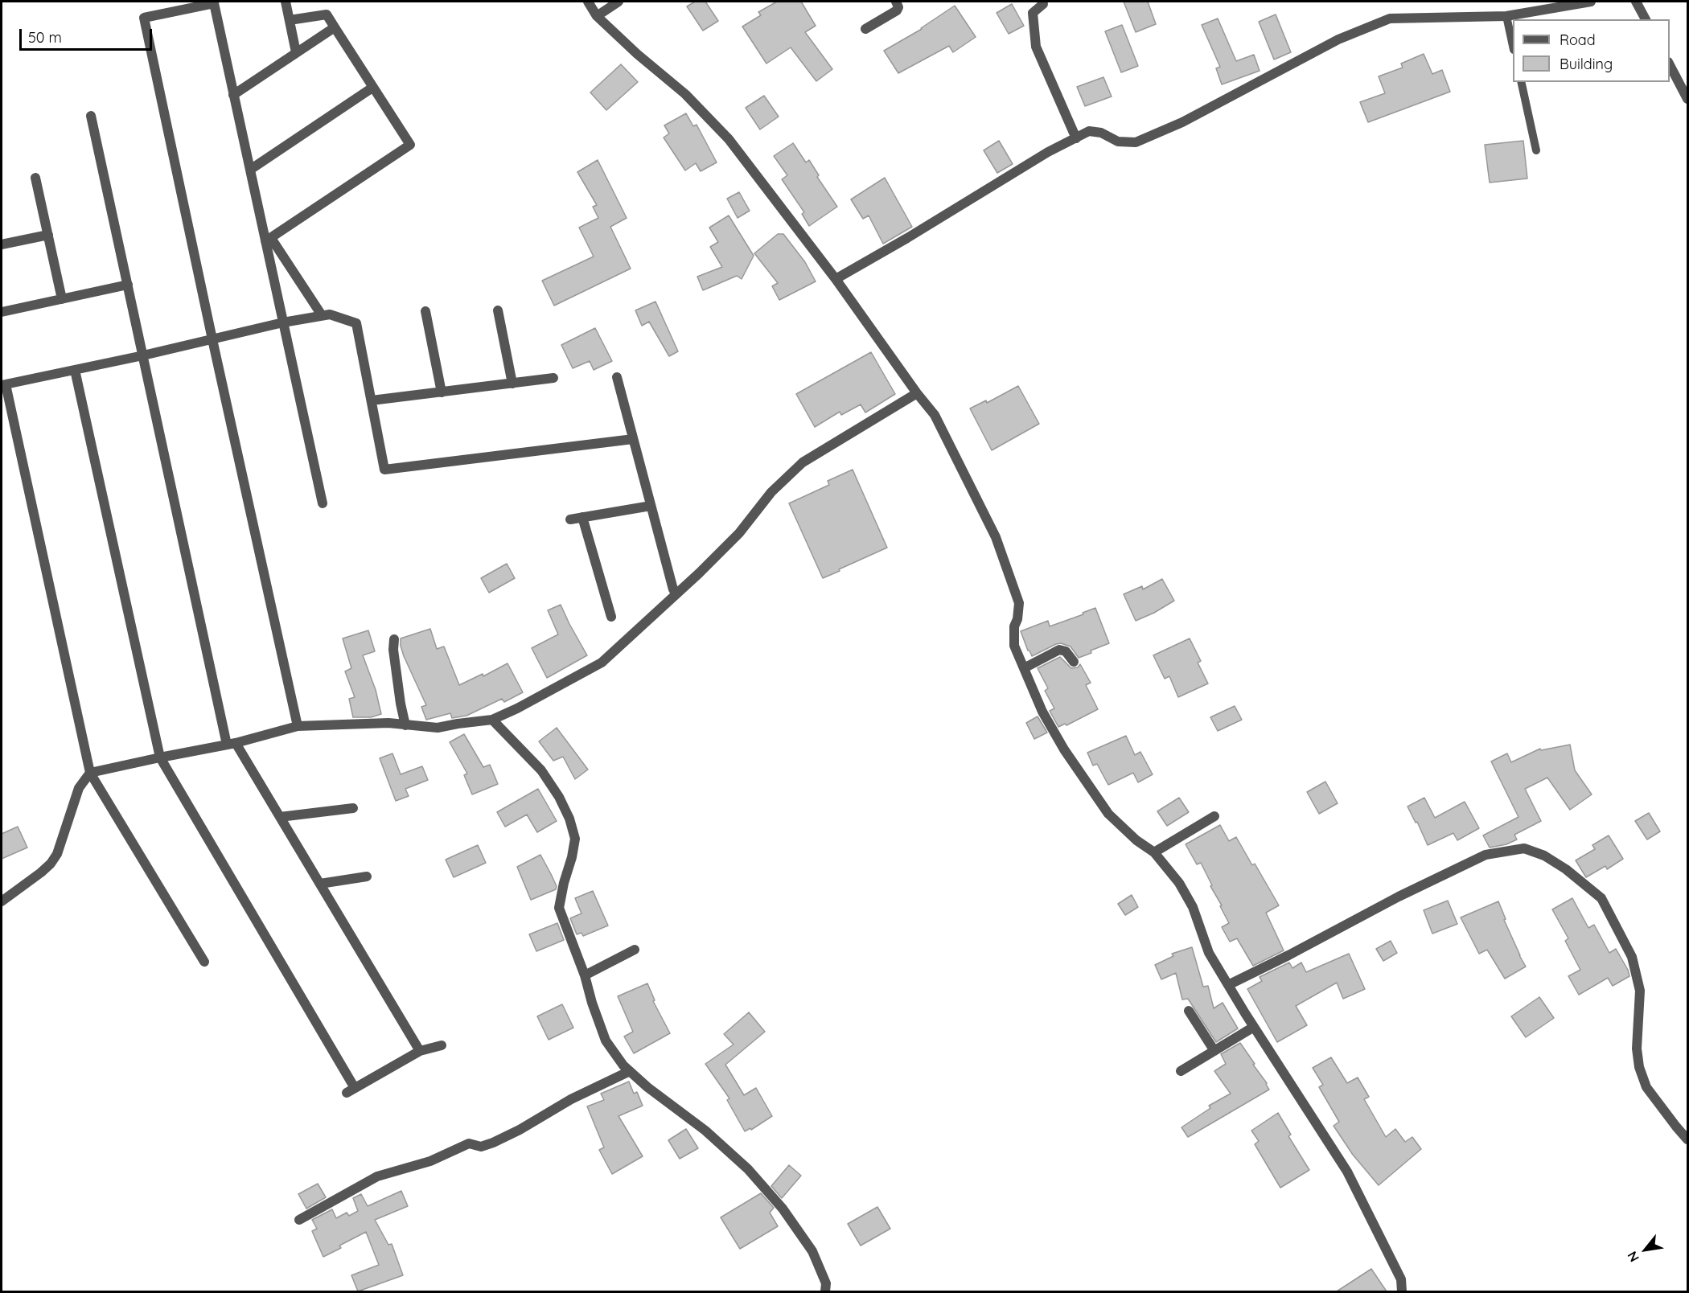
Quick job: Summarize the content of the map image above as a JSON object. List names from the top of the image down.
{
  "legend": ["Road", "Building"],
  "scale_bar": "50 m",
  "north": "bottom left"
}
